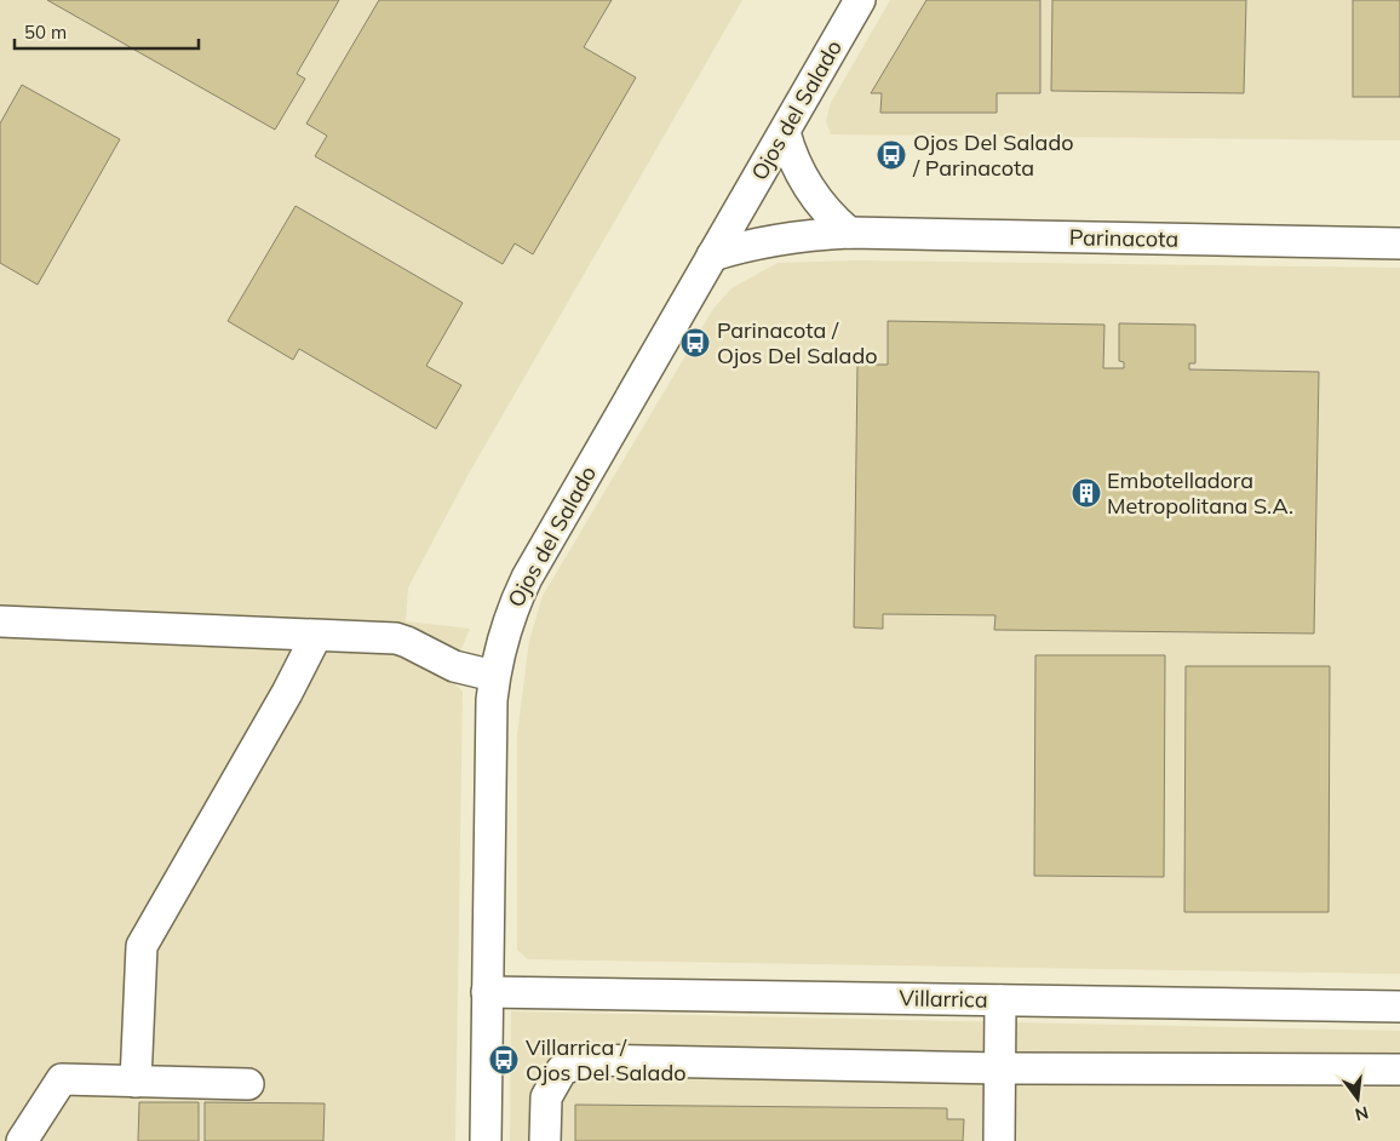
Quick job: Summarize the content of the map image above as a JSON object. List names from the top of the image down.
{
  "streets": {
    "street": ["Ojos del Salado", "Parinacota", "Villarrica"]
  },
  "crossings": [
    ["Ojos del Salado", "Parinacota"],
    ["Ojos del Salado", "Villarrica"]
  ],
  "places": {
    "bus stop": ["Ojos Del Salado / Parinacota", "Parinacota / Ojos Del Salado", "Villarrica / Ojos Del Salado"],
    "building": ["Embotelladora Metropolitana S.A."]
  },
  "scale_bar": "50 m",
  "north": "bottom"
}
